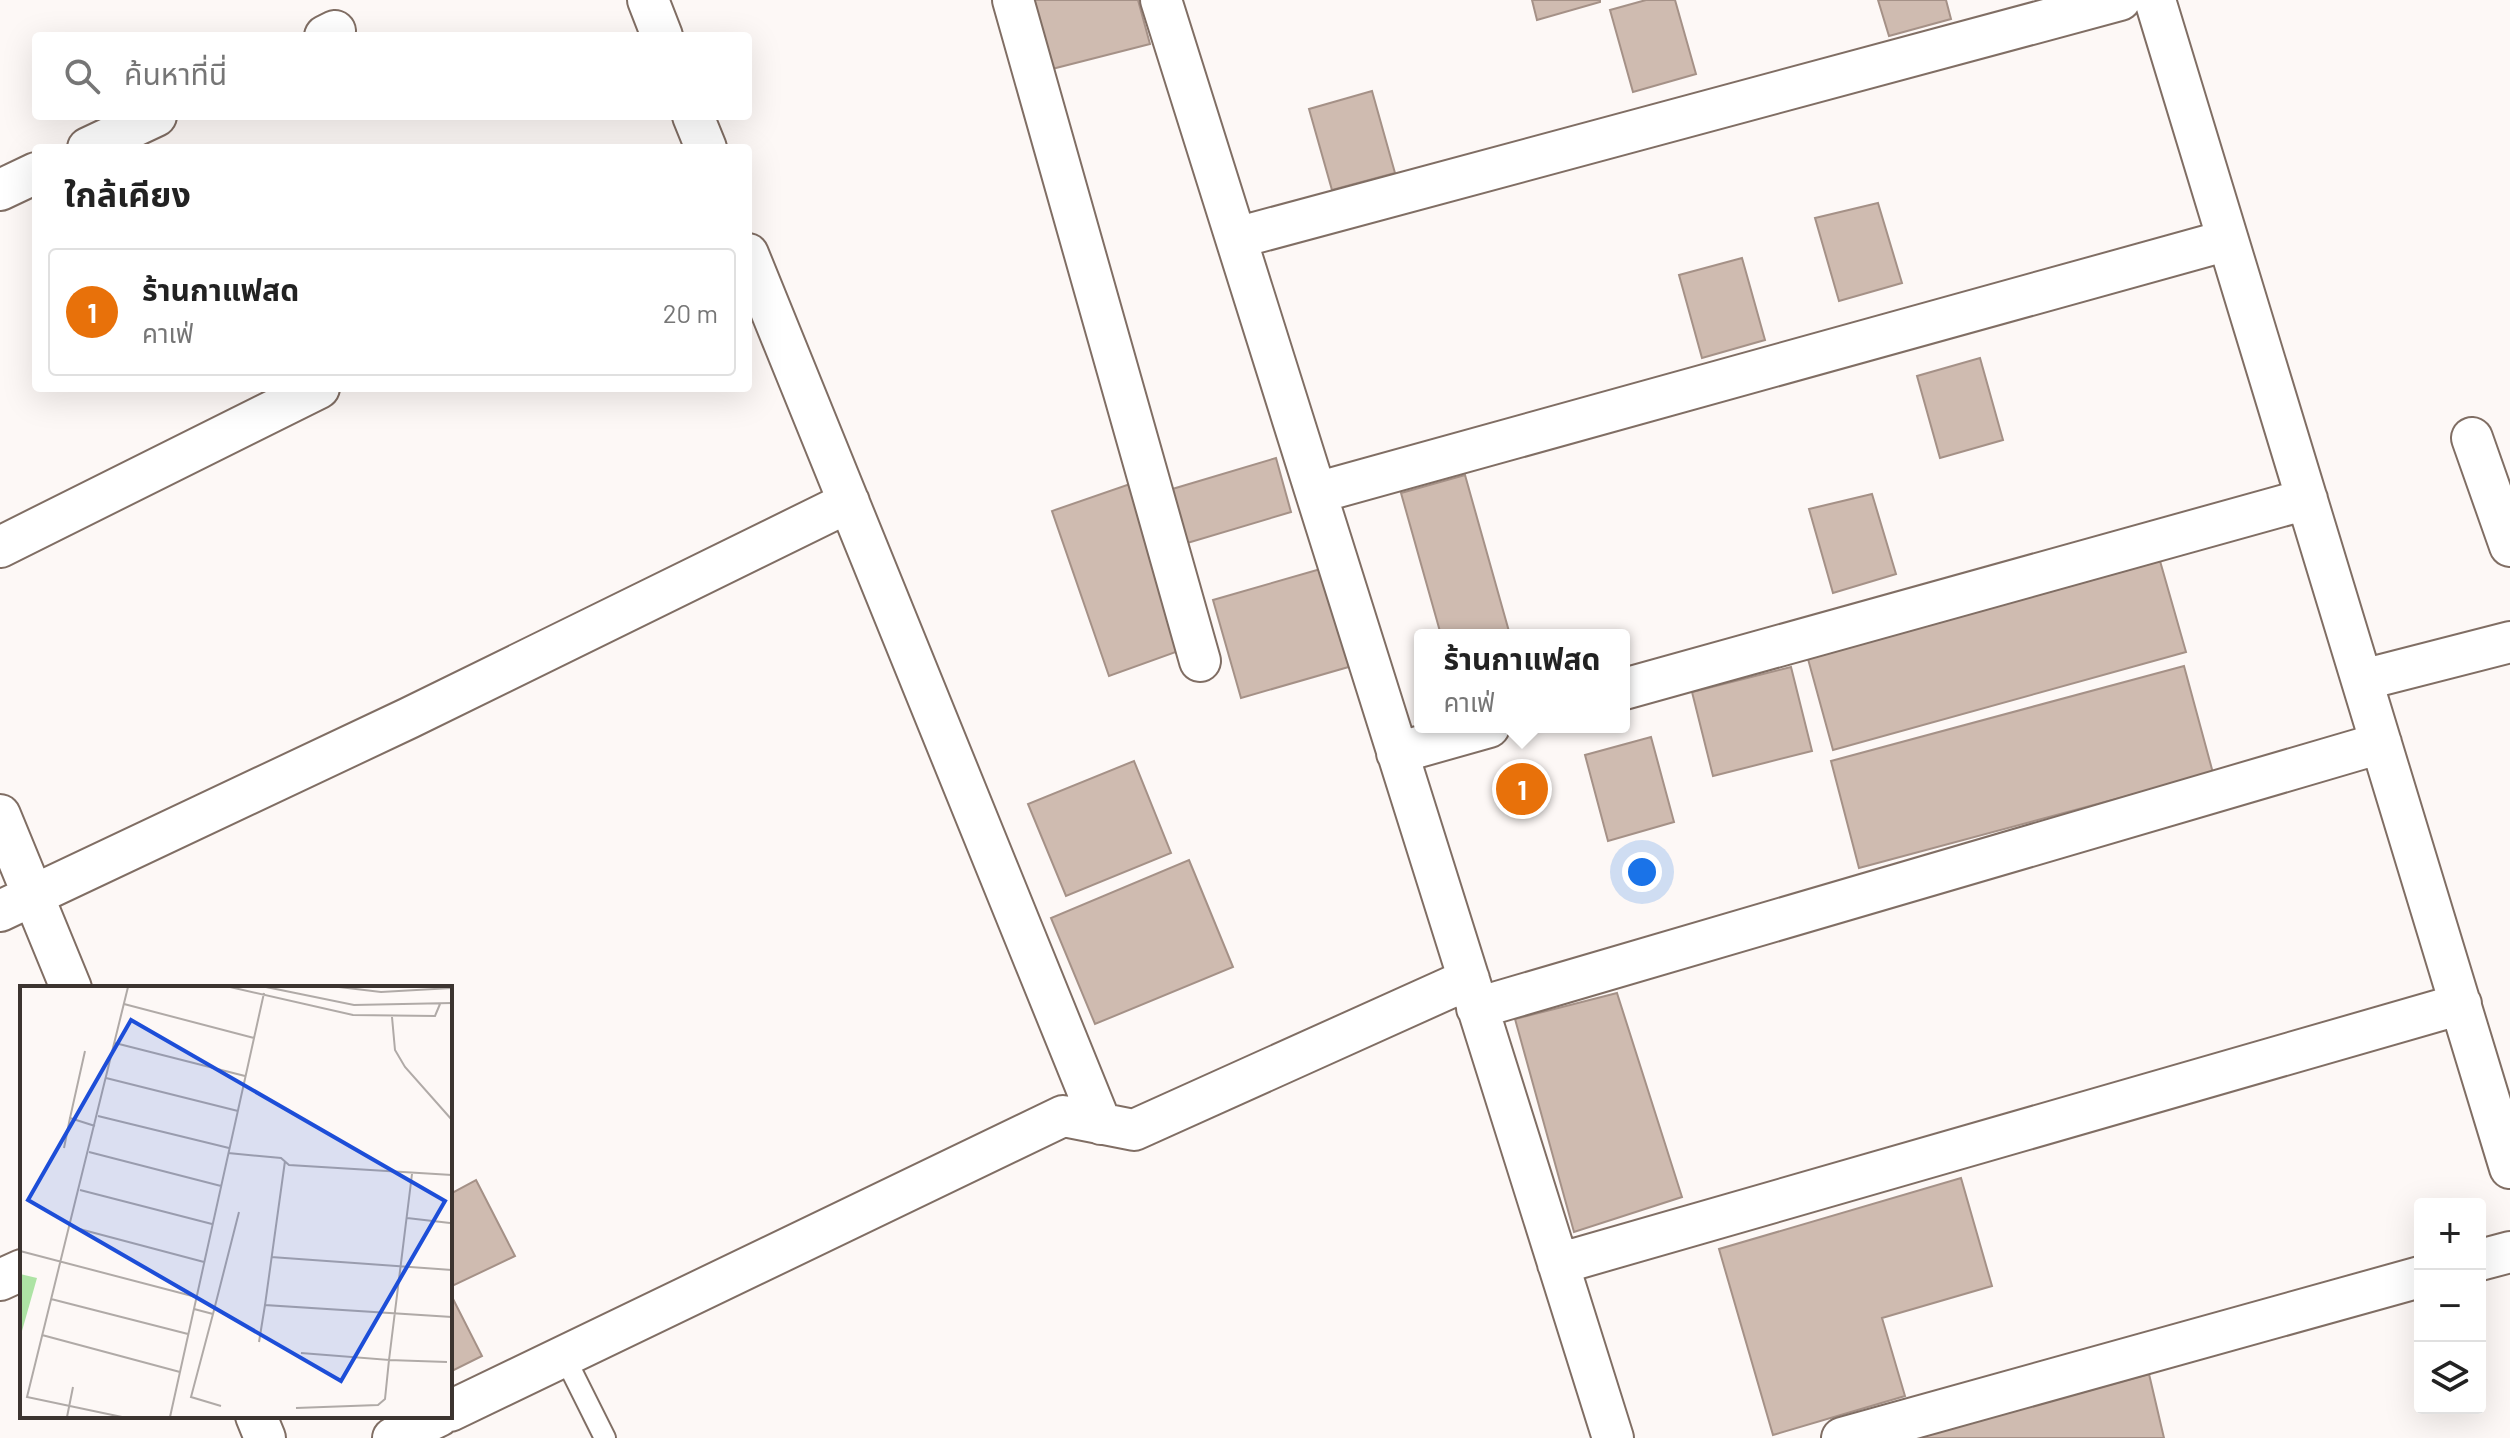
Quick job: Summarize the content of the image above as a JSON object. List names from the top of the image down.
{
  "page": {
    "search": "ค้นหาที่นี่",
    "heading": "ใกล้เคียง",
    "list": [
      {
        "mark": "1",
        "name": "ร้านกาแฟสด",
        "note": "คาเฟ่",
        "value": "20 m"
      }
    ],
    "popup": ["ร้านกาแฟสด", "คาเฟ่"],
    "pins": "1",
    "map_buttons": ["+", "−"]
  }
}
